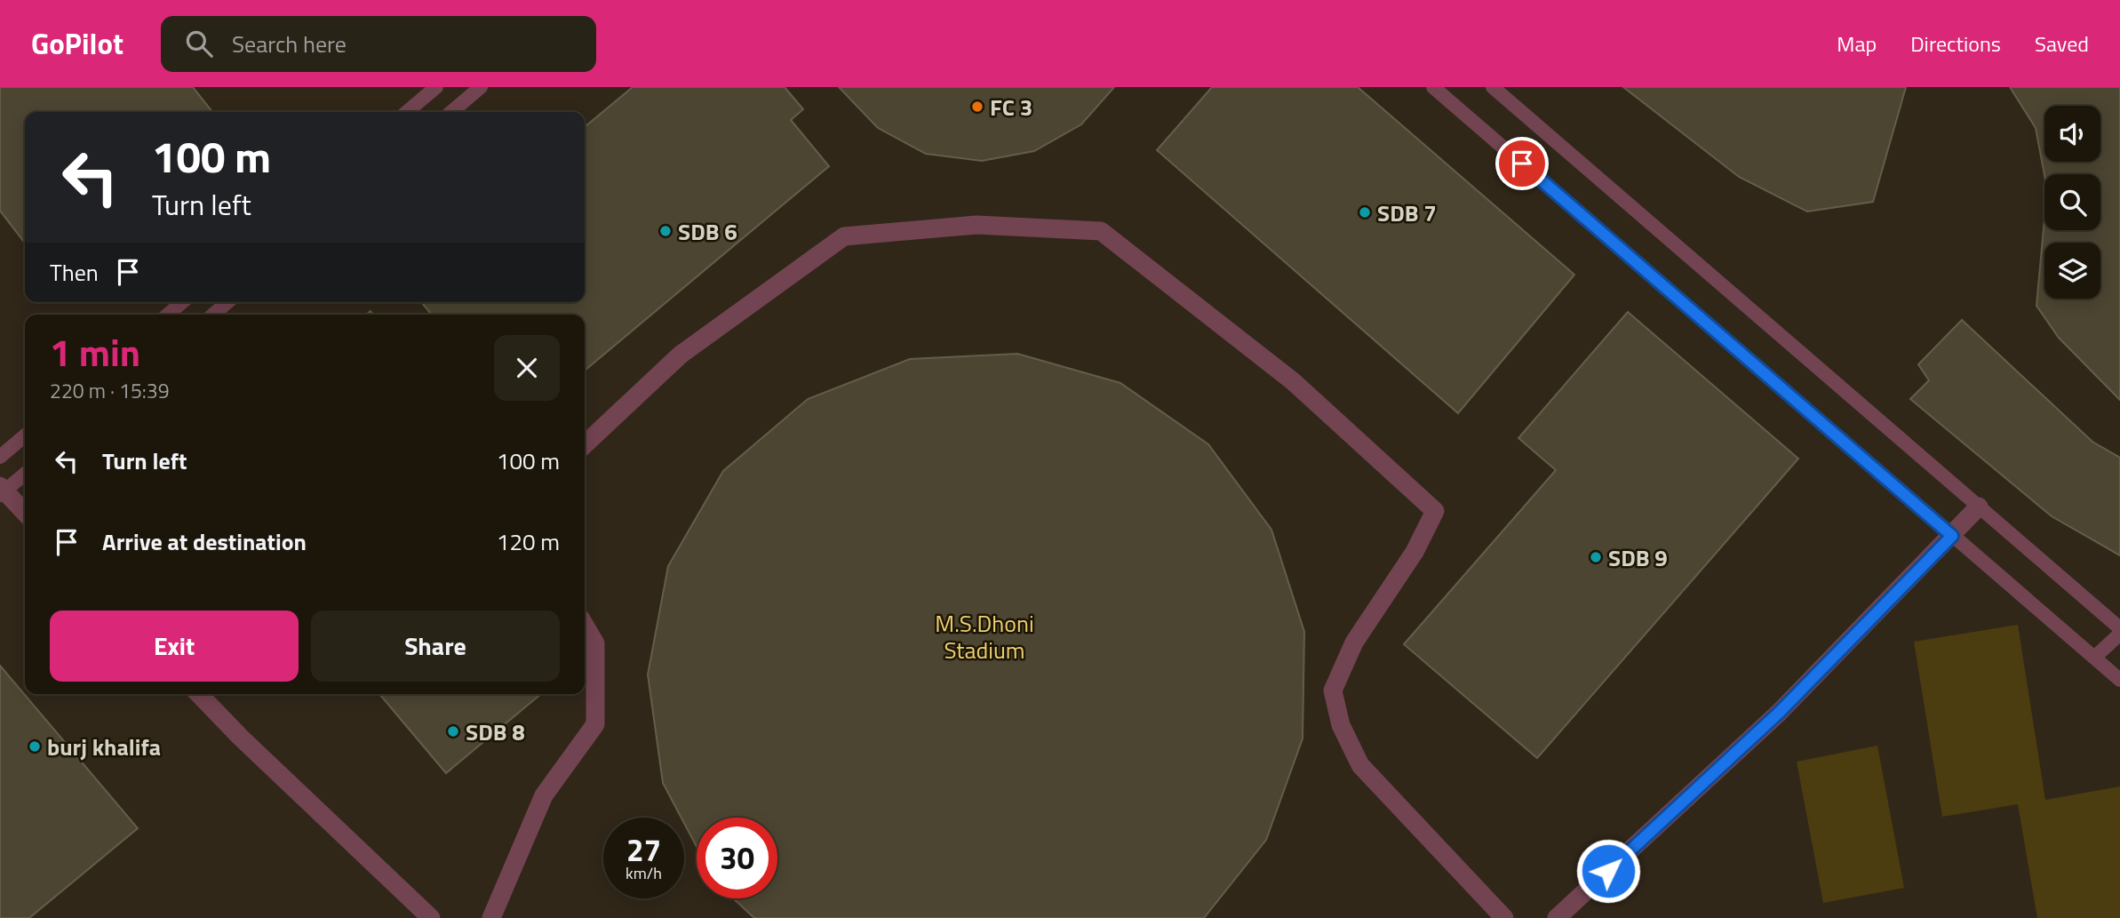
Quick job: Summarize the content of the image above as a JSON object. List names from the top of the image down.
{
  "parks": ["M.S.Dhoni Stadium"],
  "places": [
    "FC 3",
    "SDB 7",
    "SDB 6",
    "SDB 9",
    "SDB 8",
    "burj khalifa"
  ],
  "page": {
    "header": "GoPilot",
    "search": "Search here",
    "nav": ["Map", "Directions", "Saved"],
    "turn": ["100 m", "Turn left"],
    "then": "Then",
    "heading": ["1 min", "220 m · 15:39"],
    "list": [
      {
        "name": "Turn left",
        "value": "100 m"
      },
      {
        "name": "Arrive at destination",
        "value": "120 m"
      }
    ],
    "buttons": ["Exit", "Share"],
    "speed": "27 km/h",
    "limit": "30"
  }
}
